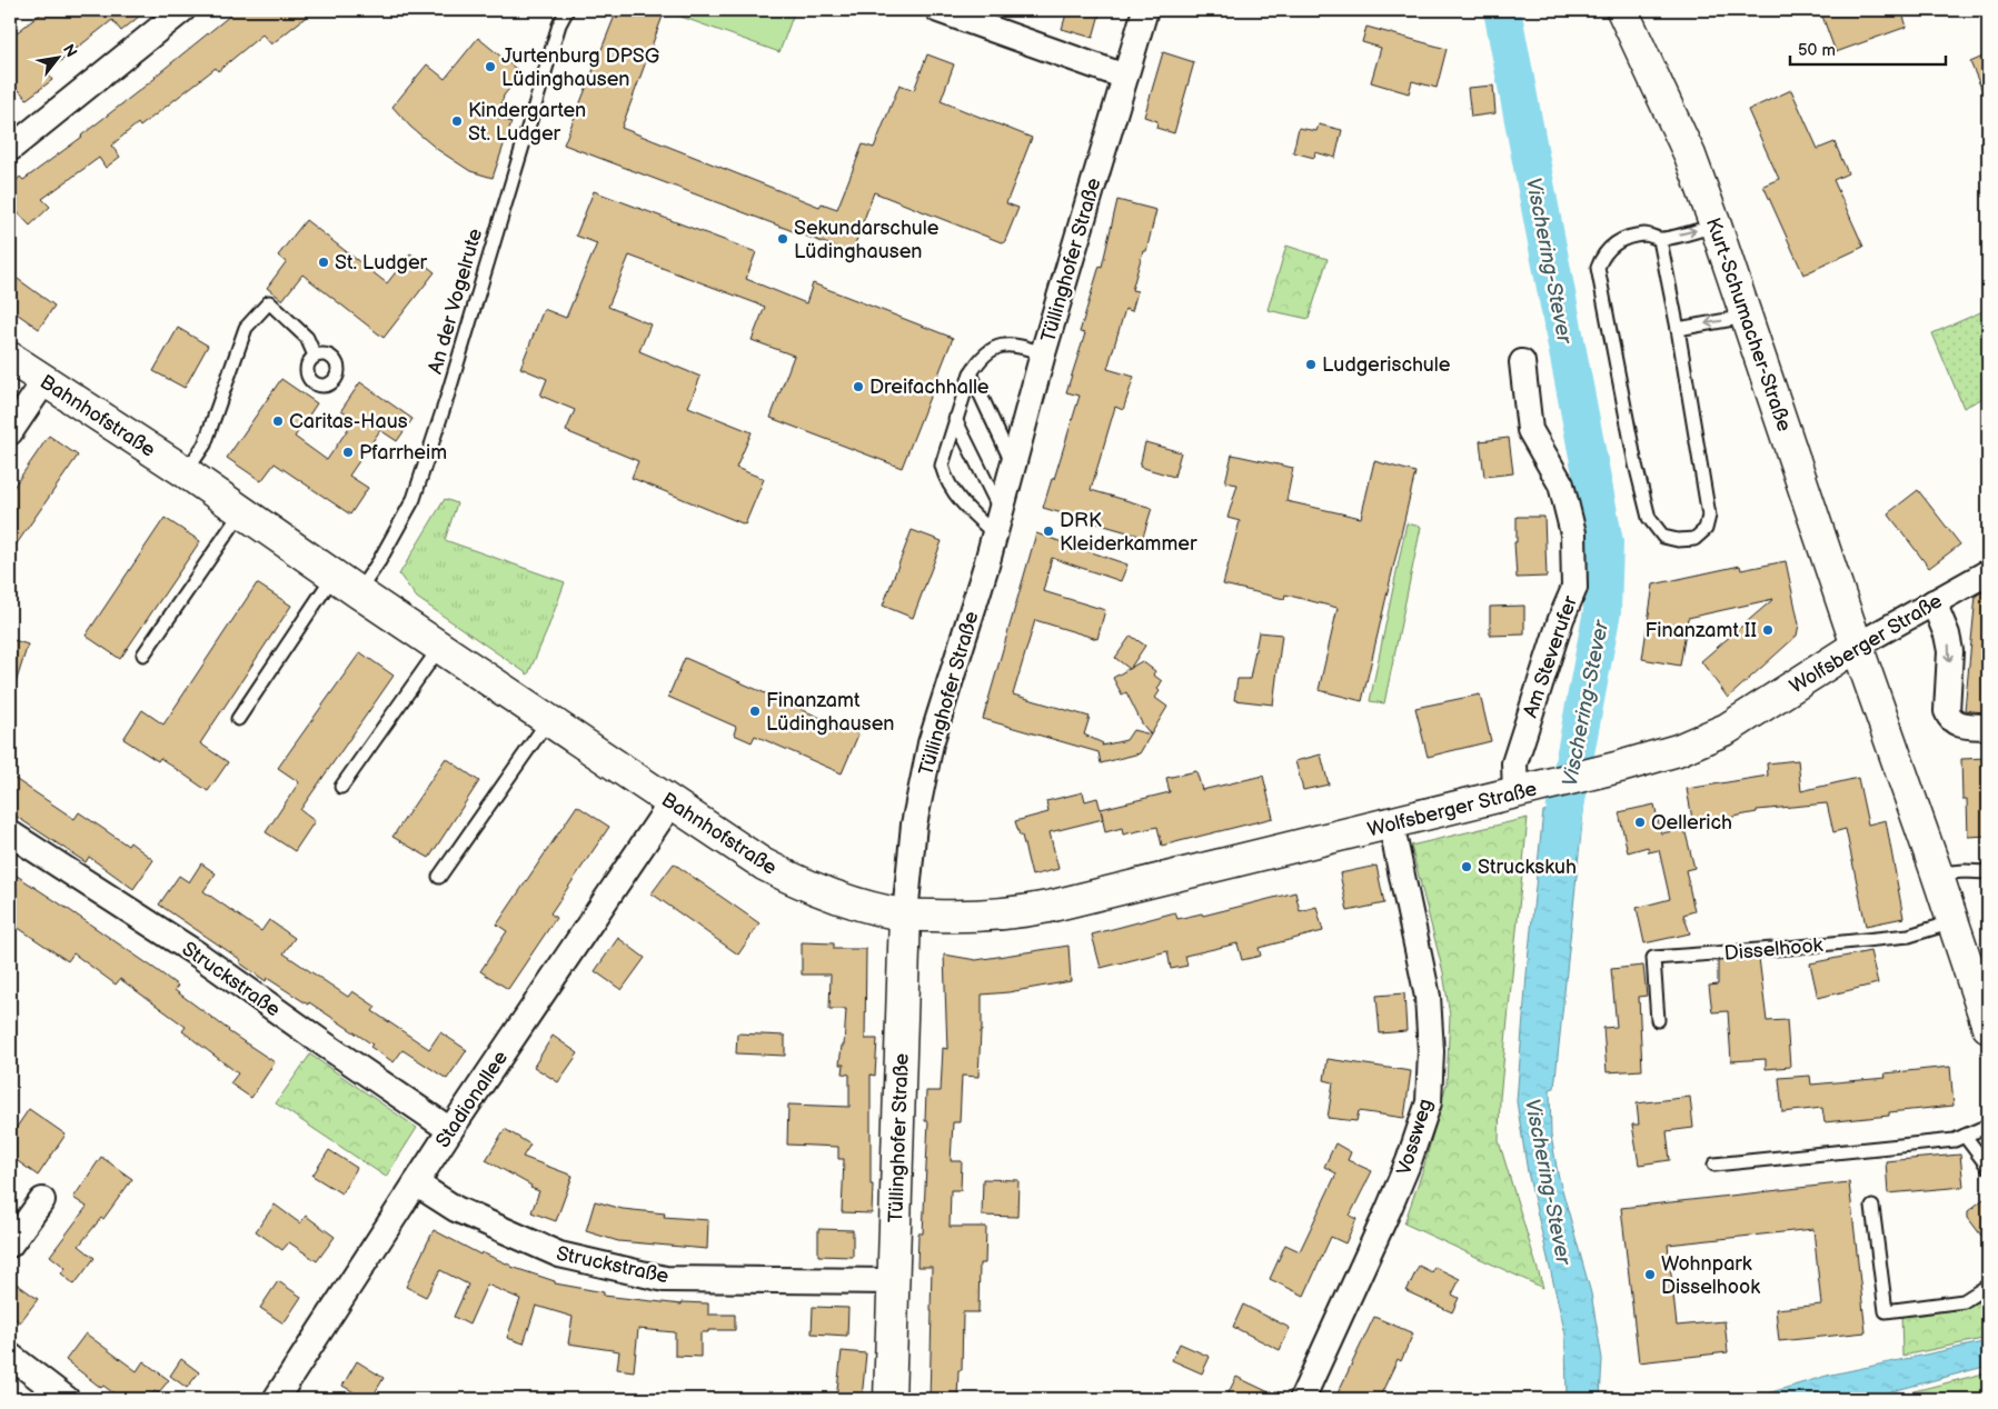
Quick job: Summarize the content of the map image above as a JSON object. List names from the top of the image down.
{
  "streets": {
    "main road": [
      "Tüllinghofer Straße",
      "Kurt-Schumacher-Straße",
      "Bahnhofstraße",
      "Wolfsberger Straße"
    ],
    "street": [
      "Am Steverufer",
      "Struckstraße",
      "Stadionallee",
      "Vossweg"
    ],
    "lane": ["An der Vogelrute", "Disselhook"]
  },
  "crossings": [
    ["Tüllinghofer Straße", "Bahnhofstraße"],
    ["Tüllinghofer Straße", "Wolfsberger Straße"],
    ["Tüllinghofer Straße", "Struckstraße"],
    ["An der Vogelrute", "Bahnhofstraße"],
    ["Kurt-Schumacher-Straße", "Wolfsberger Straße"],
    ["Bahnhofstraße", "Wolfsberger Straße"],
    ["Bahnhofstraße", "Stadionallee"],
    ["Wolfsberger Straße", "Am Steverufer"],
    ["Wolfsberger Straße", "Vossweg"],
    ["Struckstraße", "Stadionallee"]
  ],
  "water": ["Vischering-Stever"],
  "places": [
    "Jurtenburg DPSG Lüdinghausen",
    "Kindergarten St. Ludger",
    "Sekundarschule Lüdinghausen",
    "St. Ludger",
    "Ludgerischule",
    "Dreifachhalle",
    "Caritas-Haus",
    "Pfarrheim",
    "DRK Kleiderkammer",
    "Finanzamt II",
    "Finanzamt Lüdinghausen",
    "Oellerich",
    "Struckskuh",
    "Wohnpark Disselhook"
  ],
  "scale_bar": "50 m",
  "north": "top right"
}
